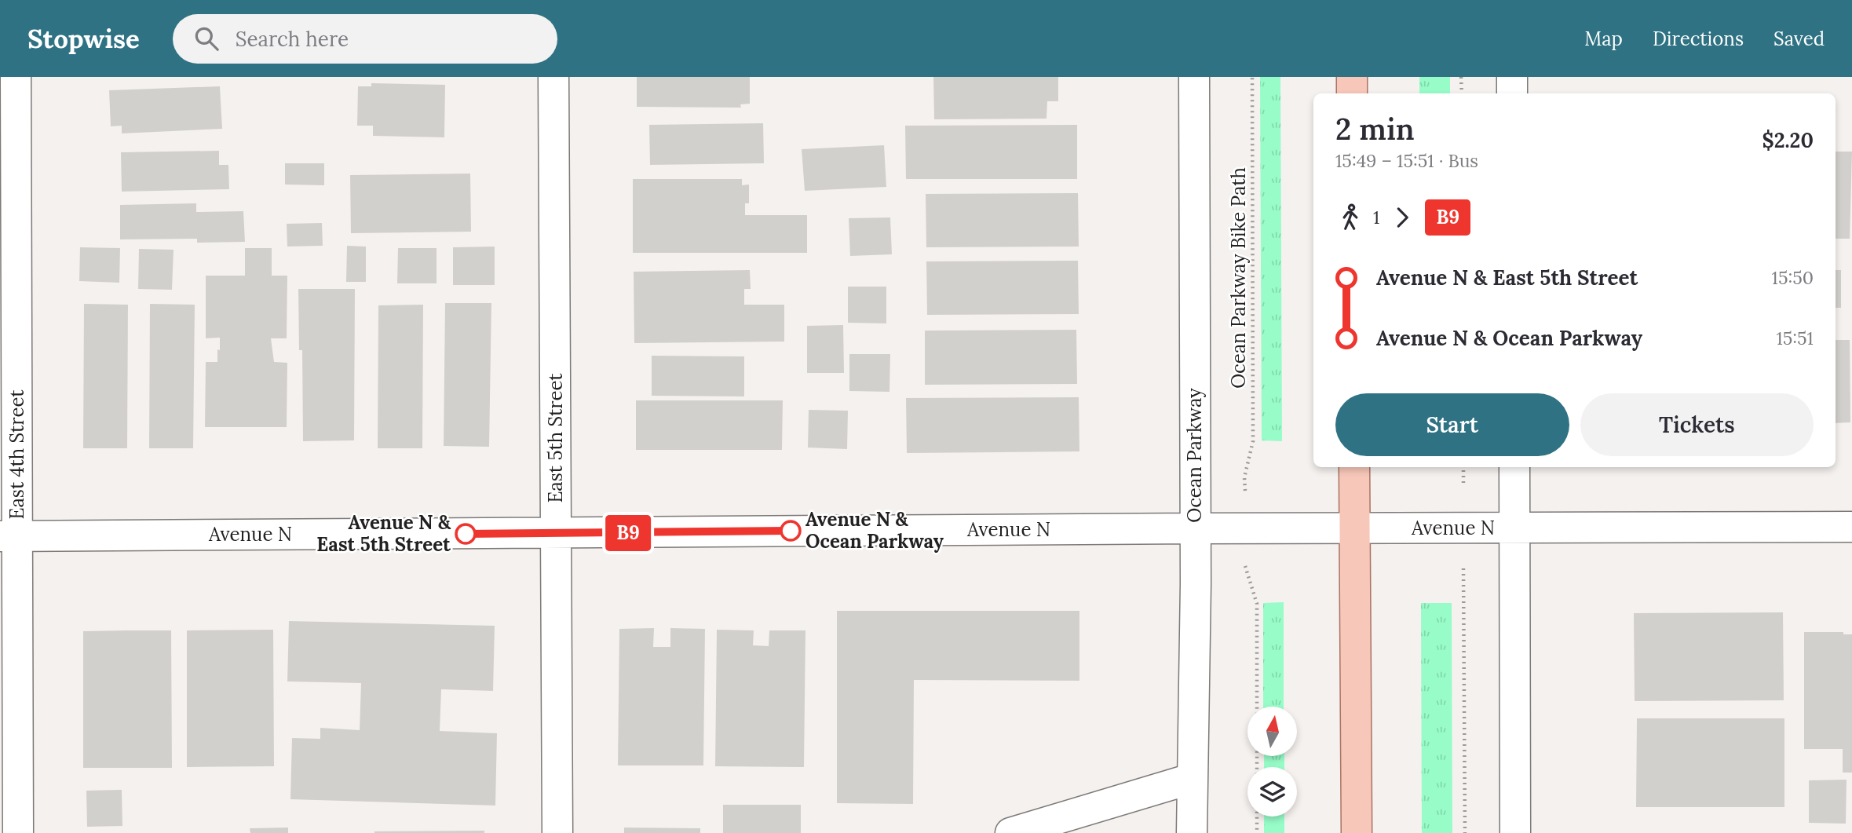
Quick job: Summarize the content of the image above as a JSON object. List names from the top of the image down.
{
  "streets": {
    "street": [
      "East 5th Street",
      "East 4th Street",
      "Ocean Parkway",
      "Avenue N"
    ],
    "path": ["Ocean Parkway Bike Path"]
  },
  "crossings": [
    ["East 5th Street", "Avenue N"],
    ["East 4th Street", "Avenue N"],
    ["Ocean Parkway", "Avenue N"]
  ],
  "places": ["Avenue N & Ocean Parkway", "Avenue N & East 5th Street"],
  "lines": ["bus line B9"],
  "north": "top",
  "page": {
    "header": "Stopwise",
    "search": "Search here",
    "nav": ["Map", "Directions", "Saved"],
    "on_map": "B9",
    "heading": ["2 min", "15:49 – 15:51 · Bus", "$2.20"],
    "legs": ["1", "B9"],
    "list": [
      {
        "name": "Avenue N & East 5th Street",
        "value": "15:50"
      },
      {
        "name": "Avenue N & Ocean Parkway",
        "value": "15:51"
      }
    ],
    "buttons": ["Start", "Tickets"]
  }
}
